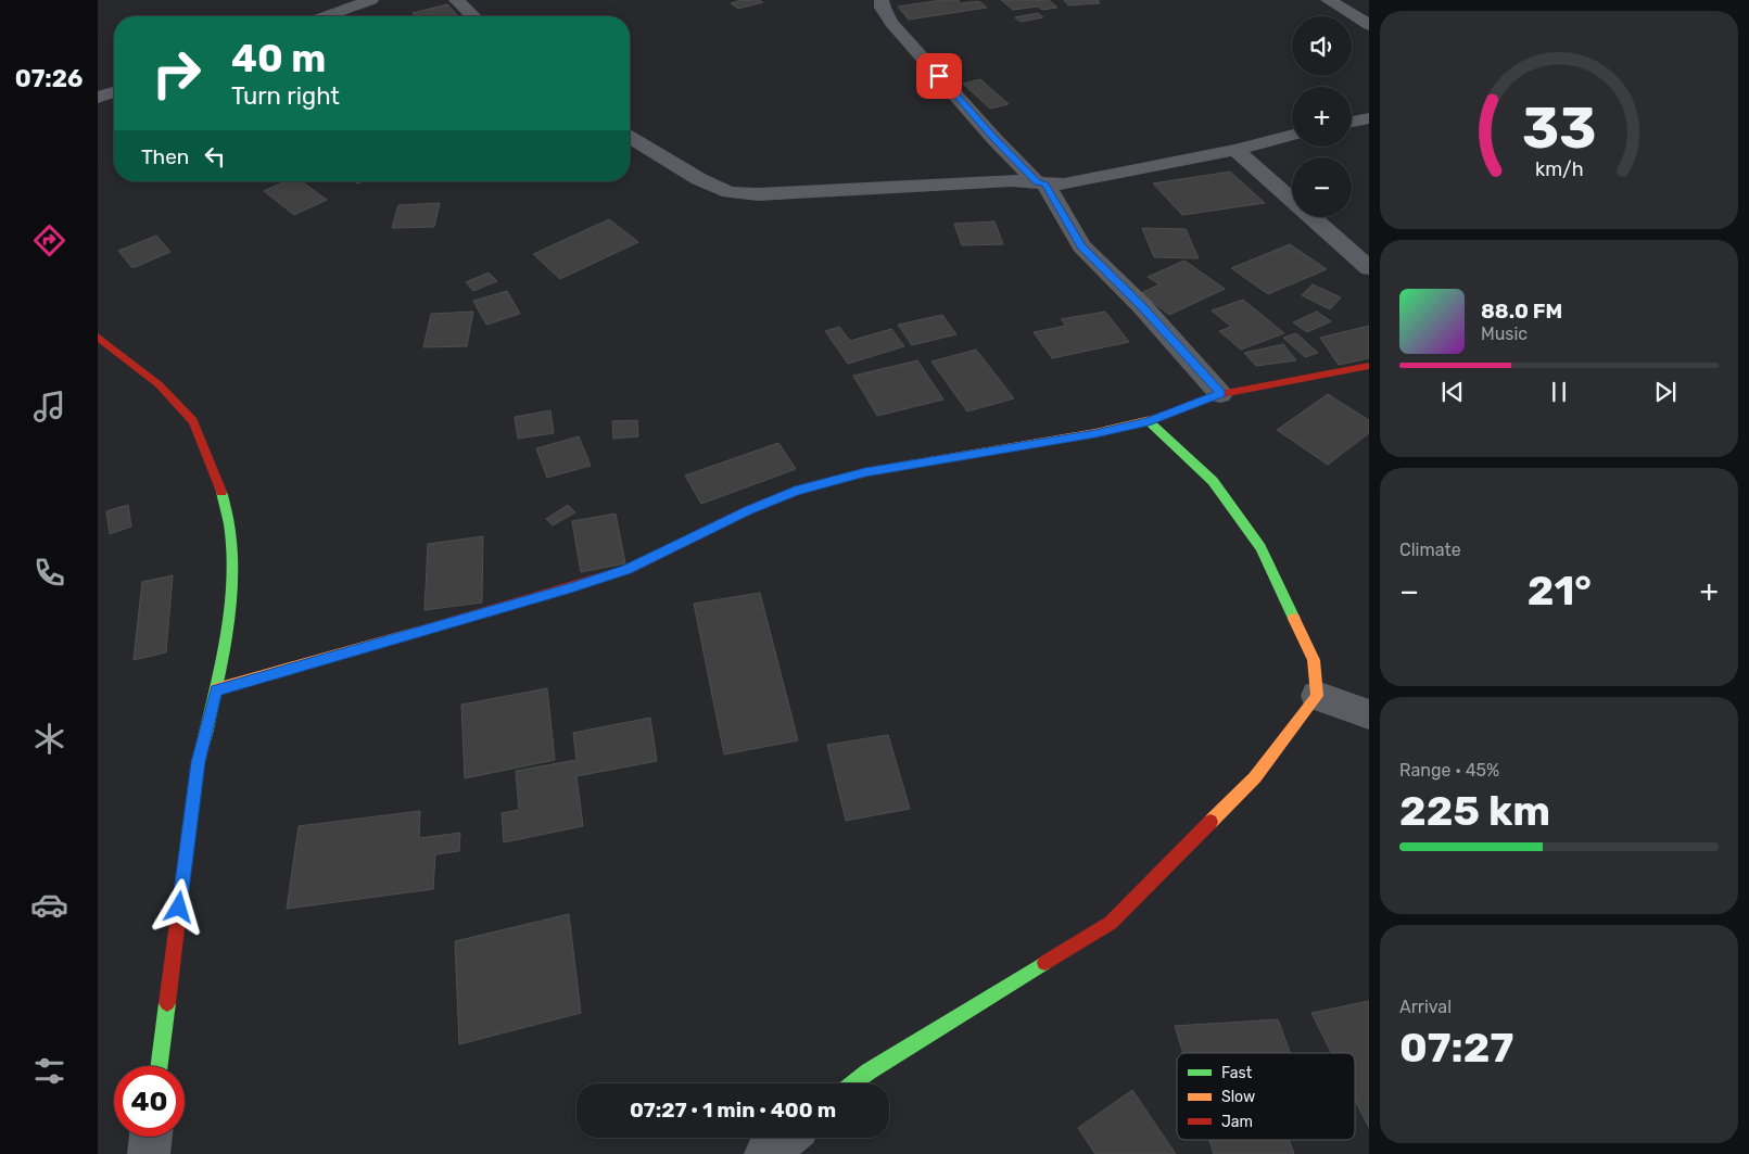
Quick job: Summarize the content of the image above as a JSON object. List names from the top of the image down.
{
  "legend": ["Fast", "Slow", "Jam"],
  "page": {
    "tabs": "07:26",
    "map_buttons": ["+", "−"],
    "turn": ["40 m", "Turn right"],
    "then": "Then",
    "song": ["88.0 FM", "Music"],
    "tile": [
      "Climate",
      ["Range · 45%", "225 km"],
      ["Arrival", "07:27"]
    ],
    "heat": ["−", "21°", "+"],
    "limit": "40",
    "trip": "07:27 · 1 min · 400 m",
    "gauge": ["33", "km/h"]
  }
}
